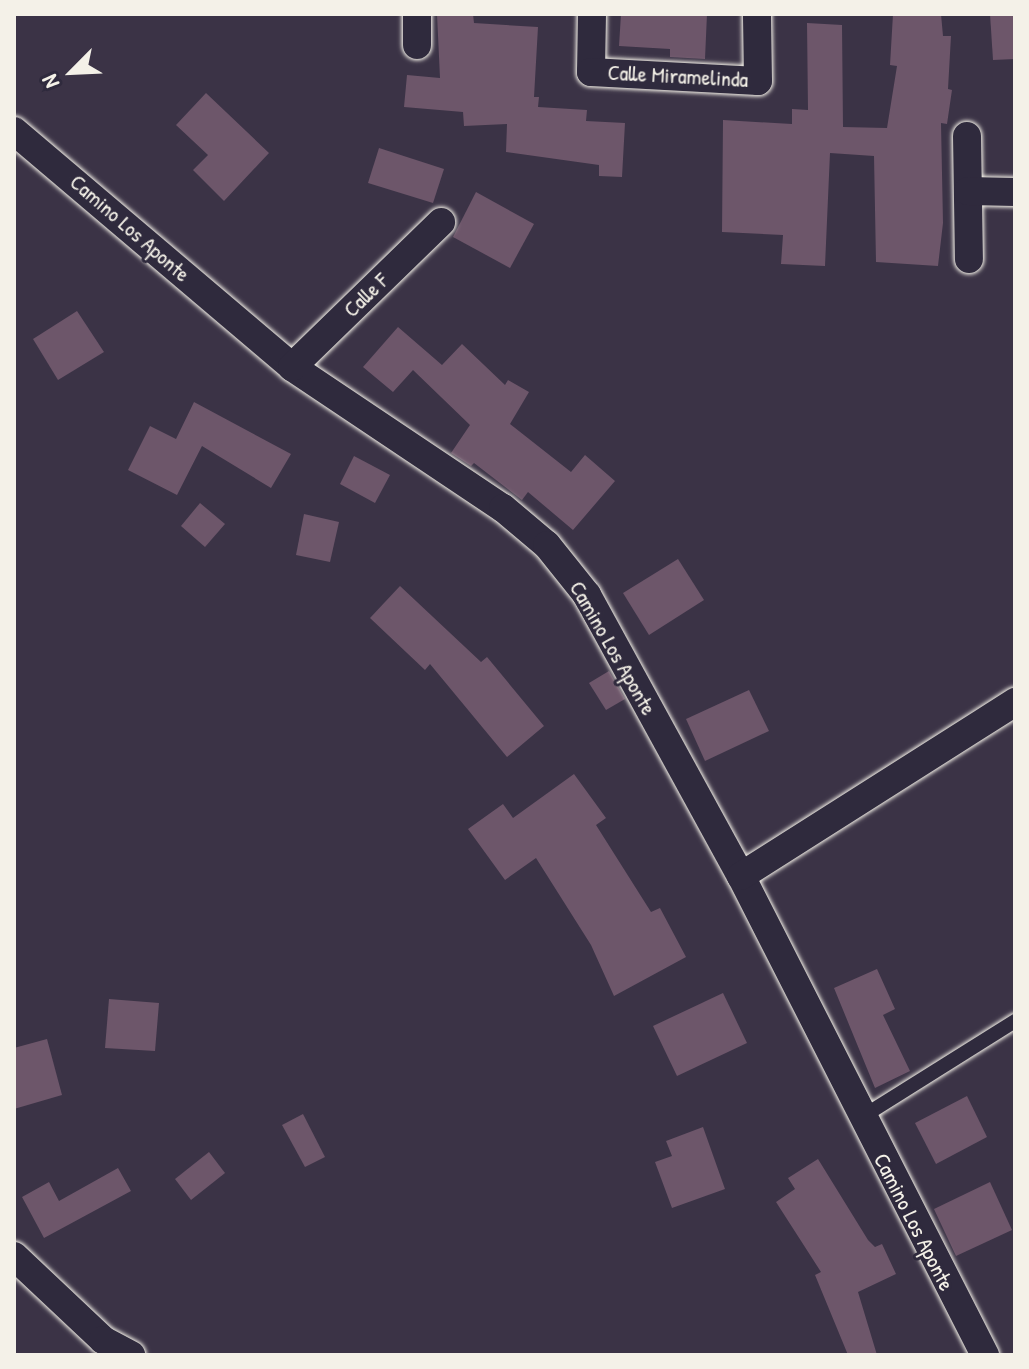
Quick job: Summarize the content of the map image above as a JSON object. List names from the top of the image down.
{
  "streets": {
    "street": ["Calle Miramelinda", "Camino Los Aponte", "Calle F"]
  },
  "crossings": [
    ["Camino Los Aponte", "Calle F"]
  ],
  "north": "bottom left"
}
